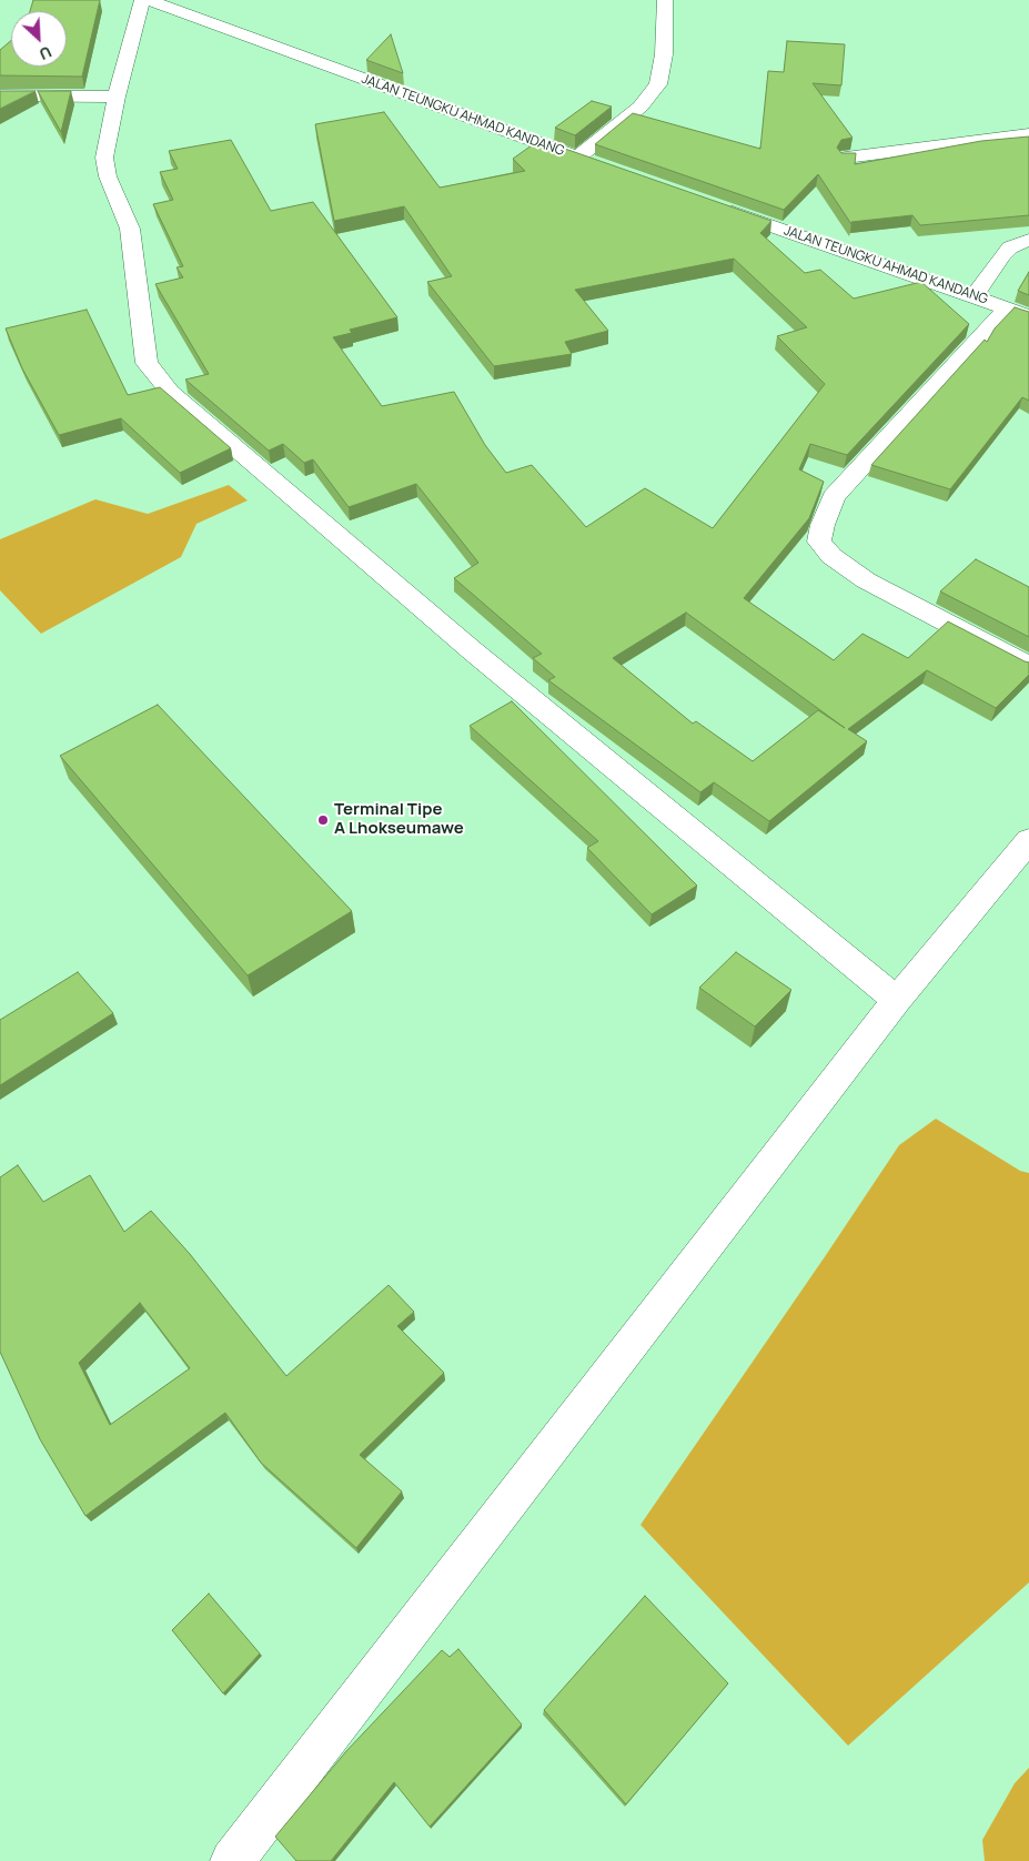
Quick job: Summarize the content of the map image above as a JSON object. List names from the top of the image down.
{
  "streets": {
    "street": ["JALAN TEUNGKU AHMAD KANDANG"]
  },
  "places": ["Terminal Tipe A Lhokseumawe"],
  "north": "bottom right"
}
